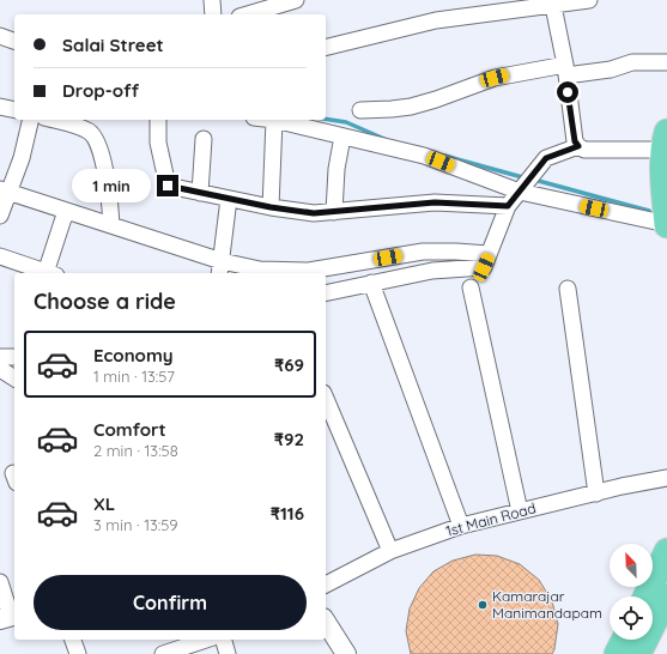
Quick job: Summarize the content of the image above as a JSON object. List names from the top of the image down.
{
  "streets": {
    "street": ["1st Main Road"]
  },
  "places": ["Kamarajar Manimandapam"],
  "north": "top left",
  "page": {
    "banner": ["Salai Street", "Drop-off"],
    "bubble": "1 min",
    "heading": "Choose a ride",
    "list": [
      {
        "name": "Economy",
        "note": "1 min · 13:57",
        "value": "₹69"
      },
      {
        "name": "Comfort",
        "note": "2 min · 13:58",
        "value": "₹92"
      },
      {
        "name": "XL",
        "note": "3 min · 13:59",
        "value": "₹116"
      }
    ],
    "buttons": "Confirm"
  }
}
